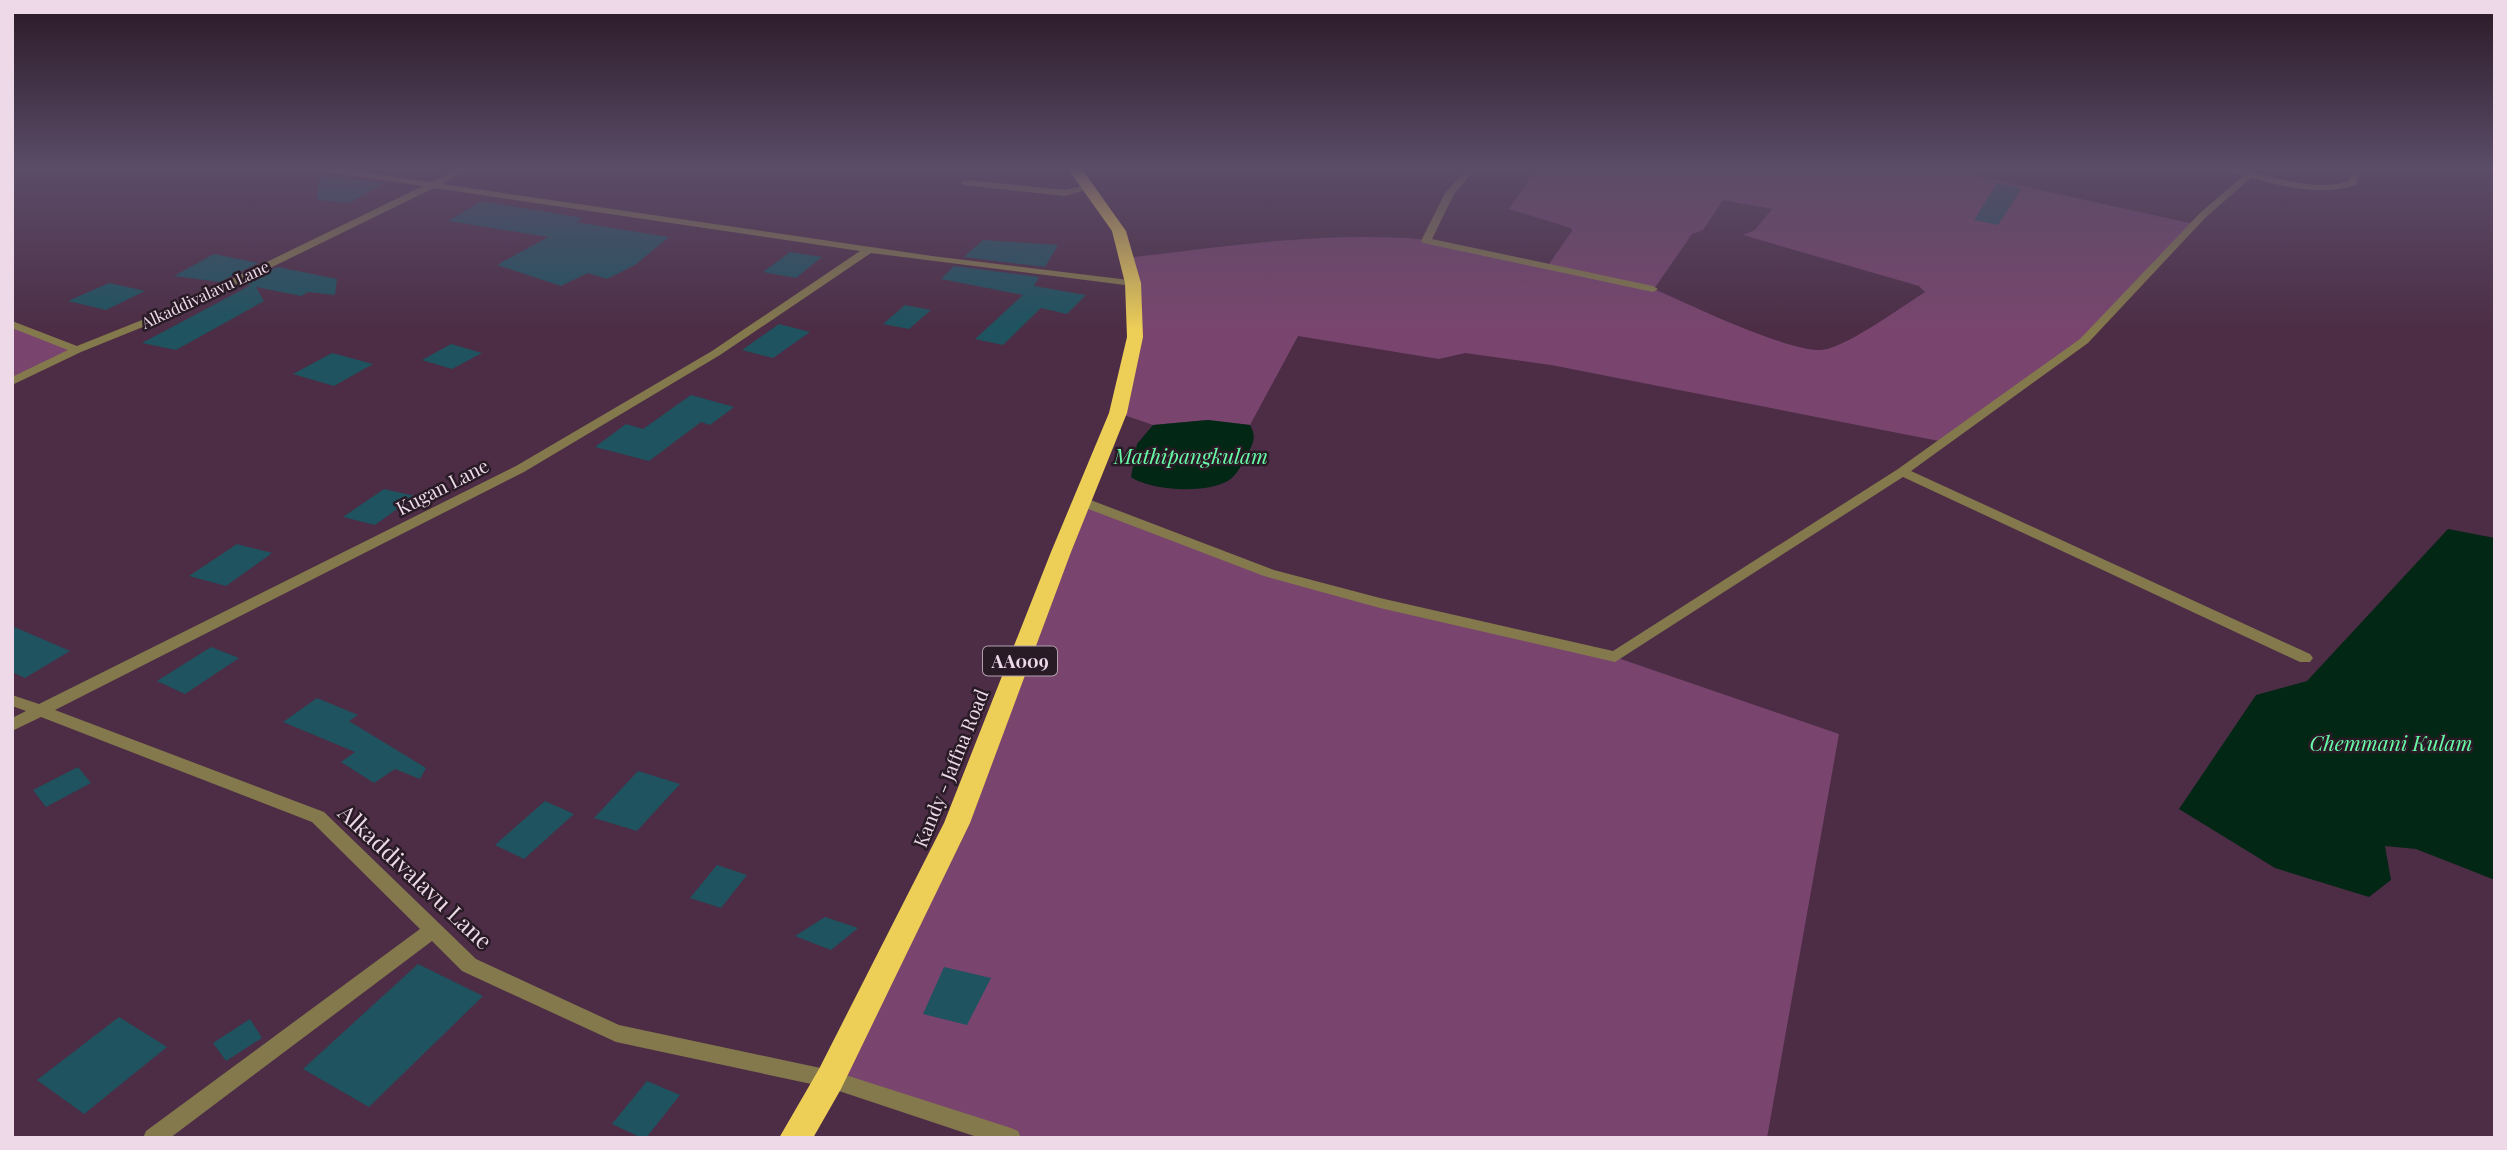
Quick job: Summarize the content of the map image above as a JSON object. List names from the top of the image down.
{
  "streets": {
    "highway": ["AA009", "Kandy - Jaffna Road"],
    "street": ["Alkaddivalavu Lane", "Kugan Lane"]
  },
  "crossings": [
    ["Alkaddivalavu Lane", "Kugan Lane"],
    ["Alkaddivalavu Lane", "Kandy - Jaffna Road"]
  ],
  "water": ["Mathipangkulam", "Chemmani Kulam"]
}
